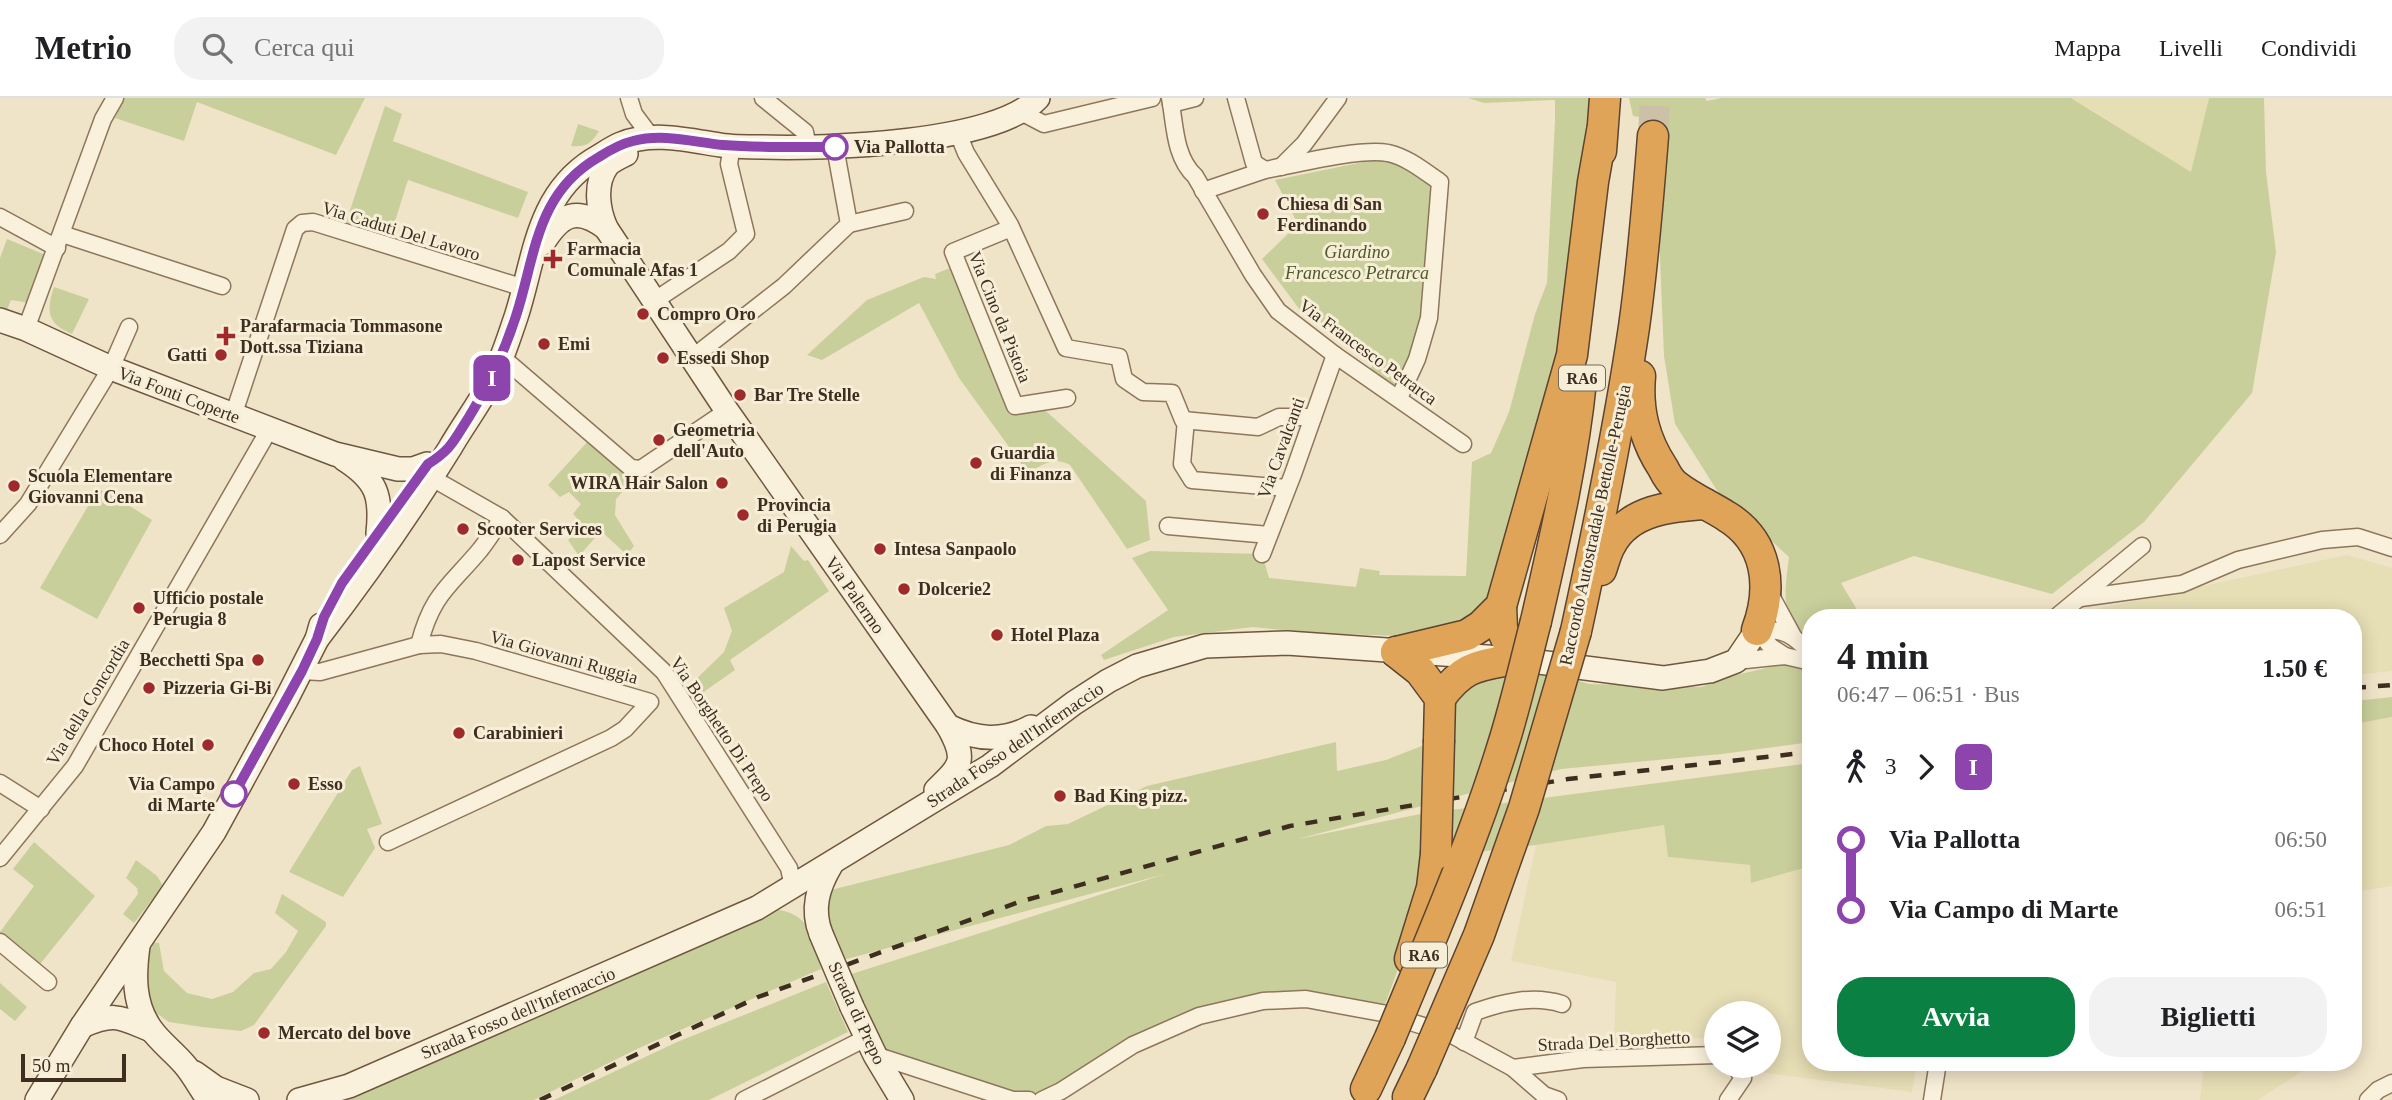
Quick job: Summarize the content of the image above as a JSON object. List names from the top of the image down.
{
  "streets": {
    "highway": ["RA6", "Raccordo Autostradale Bettolle-Perugia"],
    "main road": [
      "Via Fonti Coperte",
      "Via Palermo",
      "Strada Fosso dell'Infernaccio",
      "Strada di Prepo"
    ],
    "street": [
      "Via Caduti Del Lavoro",
      "Via Cino da Pistoia",
      "Via Francesco Petrarca",
      "Via Cavalcanti",
      "Via Giovanni Ruggia",
      "Via della Concordia",
      "Via Borghetto Di Prepo",
      "Strada Del Borghetto"
    ]
  },
  "crossings": [
    ["Via Caduti Del Lavoro", "Via Fonti Coperte"],
    ["Via Francesco Petrarca", "Via Cavalcanti"],
    ["Via Fonti Coperte", "Via della Concordia"],
    ["Via Fonti Coperte", "Via Borghetto Di Prepo"],
    ["Via Palermo", "Strada Fosso dell'Infernaccio"],
    ["Via Borghetto Di Prepo", "Strada Fosso dell'Infernaccio"],
    ["Strada Fosso dell'Infernaccio", "Strada di Prepo"]
  ],
  "parks": ["Giardino Francesco Petrarca"],
  "places": {
    "other": [
      "Via Pallotta",
      "Chiesa di San Ferdinando",
      "Compro Oro",
      "Emi",
      "Gatti",
      "Essedi Shop",
      "Bar Tre Stelle",
      "Geometria dell'Auto",
      "Guardia di Finanza",
      "WIRA Hair Salon",
      "Scuola Elementare Giovanni Cena",
      "Provincia di Perugia",
      "Scooter Services",
      "Intesa Sanpaolo",
      "Lapost Service",
      "Dolcerie2",
      "Ufficio postale Perugia 8",
      "Hotel Plaza",
      "Becchetti Spa",
      "Pizzeria Gi-Bi",
      "Carabinieri",
      "Choco Hotel",
      "Esso",
      "Via Campo di Marte",
      "Bad King pizz.",
      "Mercato del bove"
    ],
    "health": ["Farmacia Comunale Afas 1", "Parafarmacia Tommasone Dott.ssa Tiziana"]
  },
  "lines": ["bus line I"],
  "scale_bar": "50 m",
  "page": {
    "header": "Metrio",
    "search": "Cerca qui",
    "nav": ["Mappa", "Livelli", "Condividi"],
    "on_map": "I",
    "heading": ["4 min", "06:47 – 06:51 · Bus", "1.50 €"],
    "legs": ["3", "I"],
    "list": [
      {
        "name": "Via Pallotta",
        "value": "06:50"
      },
      {
        "name": "Via Campo di Marte",
        "value": "06:51"
      }
    ],
    "buttons": ["Avvia", "Biglietti"],
    "scale": "50 m"
  }
}
